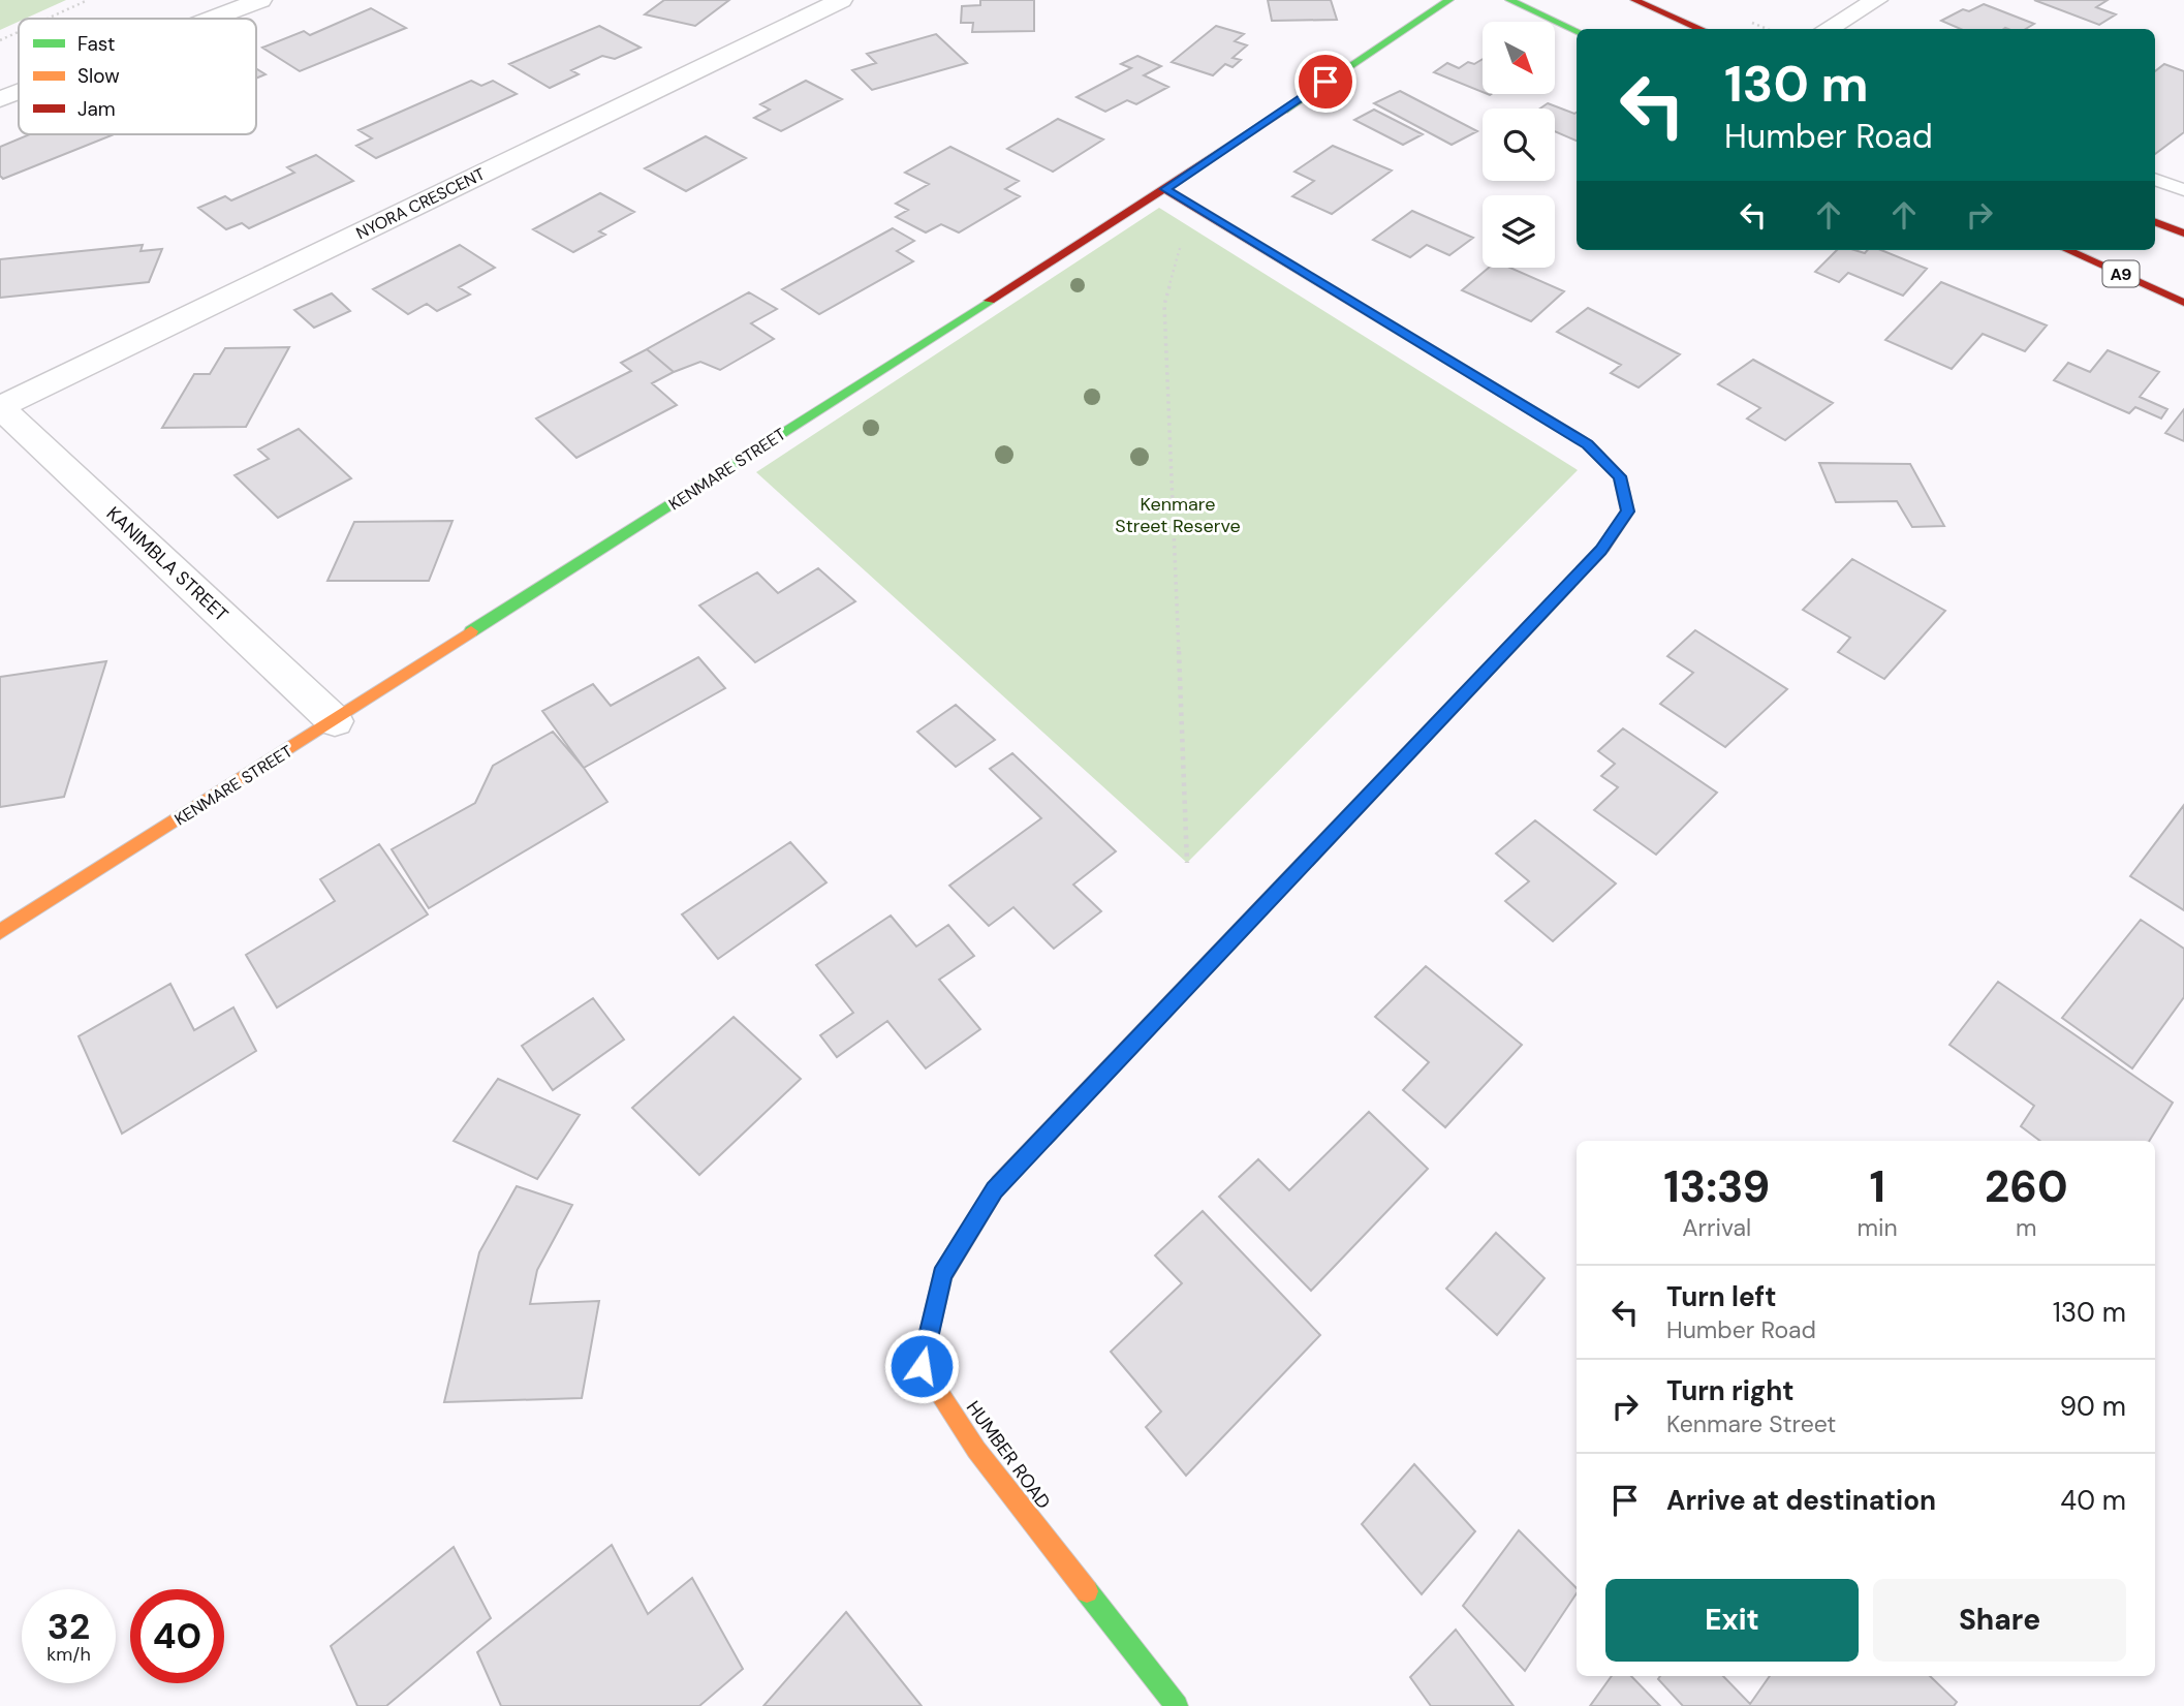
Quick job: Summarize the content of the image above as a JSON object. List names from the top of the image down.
{
  "streets": {
    "main road": ["A9", "KENMARE STREET", "HUMBER ROAD"],
    "street": ["NYORA CRESCENT", "KANIMBLA STREET"]
  },
  "crossings": [
    ["NYORA CRESCENT", "KANIMBLA STREET"],
    ["KENMARE STREET", "KANIMBLA STREET"],
    ["KENMARE STREET", "HUMBER ROAD"]
  ],
  "parks": ["Kenmare Street Reserve"],
  "legend": ["Fast", "Slow", "Jam"],
  "north": "bottom right",
  "page": {
    "turn": ["130 m", "Humber Road"],
    "eta": [
      "13:39",
      "Arrival",
      "1",
      "min",
      "260",
      "m"
    ],
    "list": [
      {
        "name": "Turn left",
        "note": "Humber Road",
        "value": "130 m"
      },
      {
        "name": "Turn right",
        "note": "Kenmare Street",
        "value": "90 m"
      },
      {
        "name": "Arrive at destination",
        "value": "40 m"
      }
    ],
    "buttons": ["Exit", "Share"],
    "speed": "32 km/h",
    "limit": "40"
  }
}
